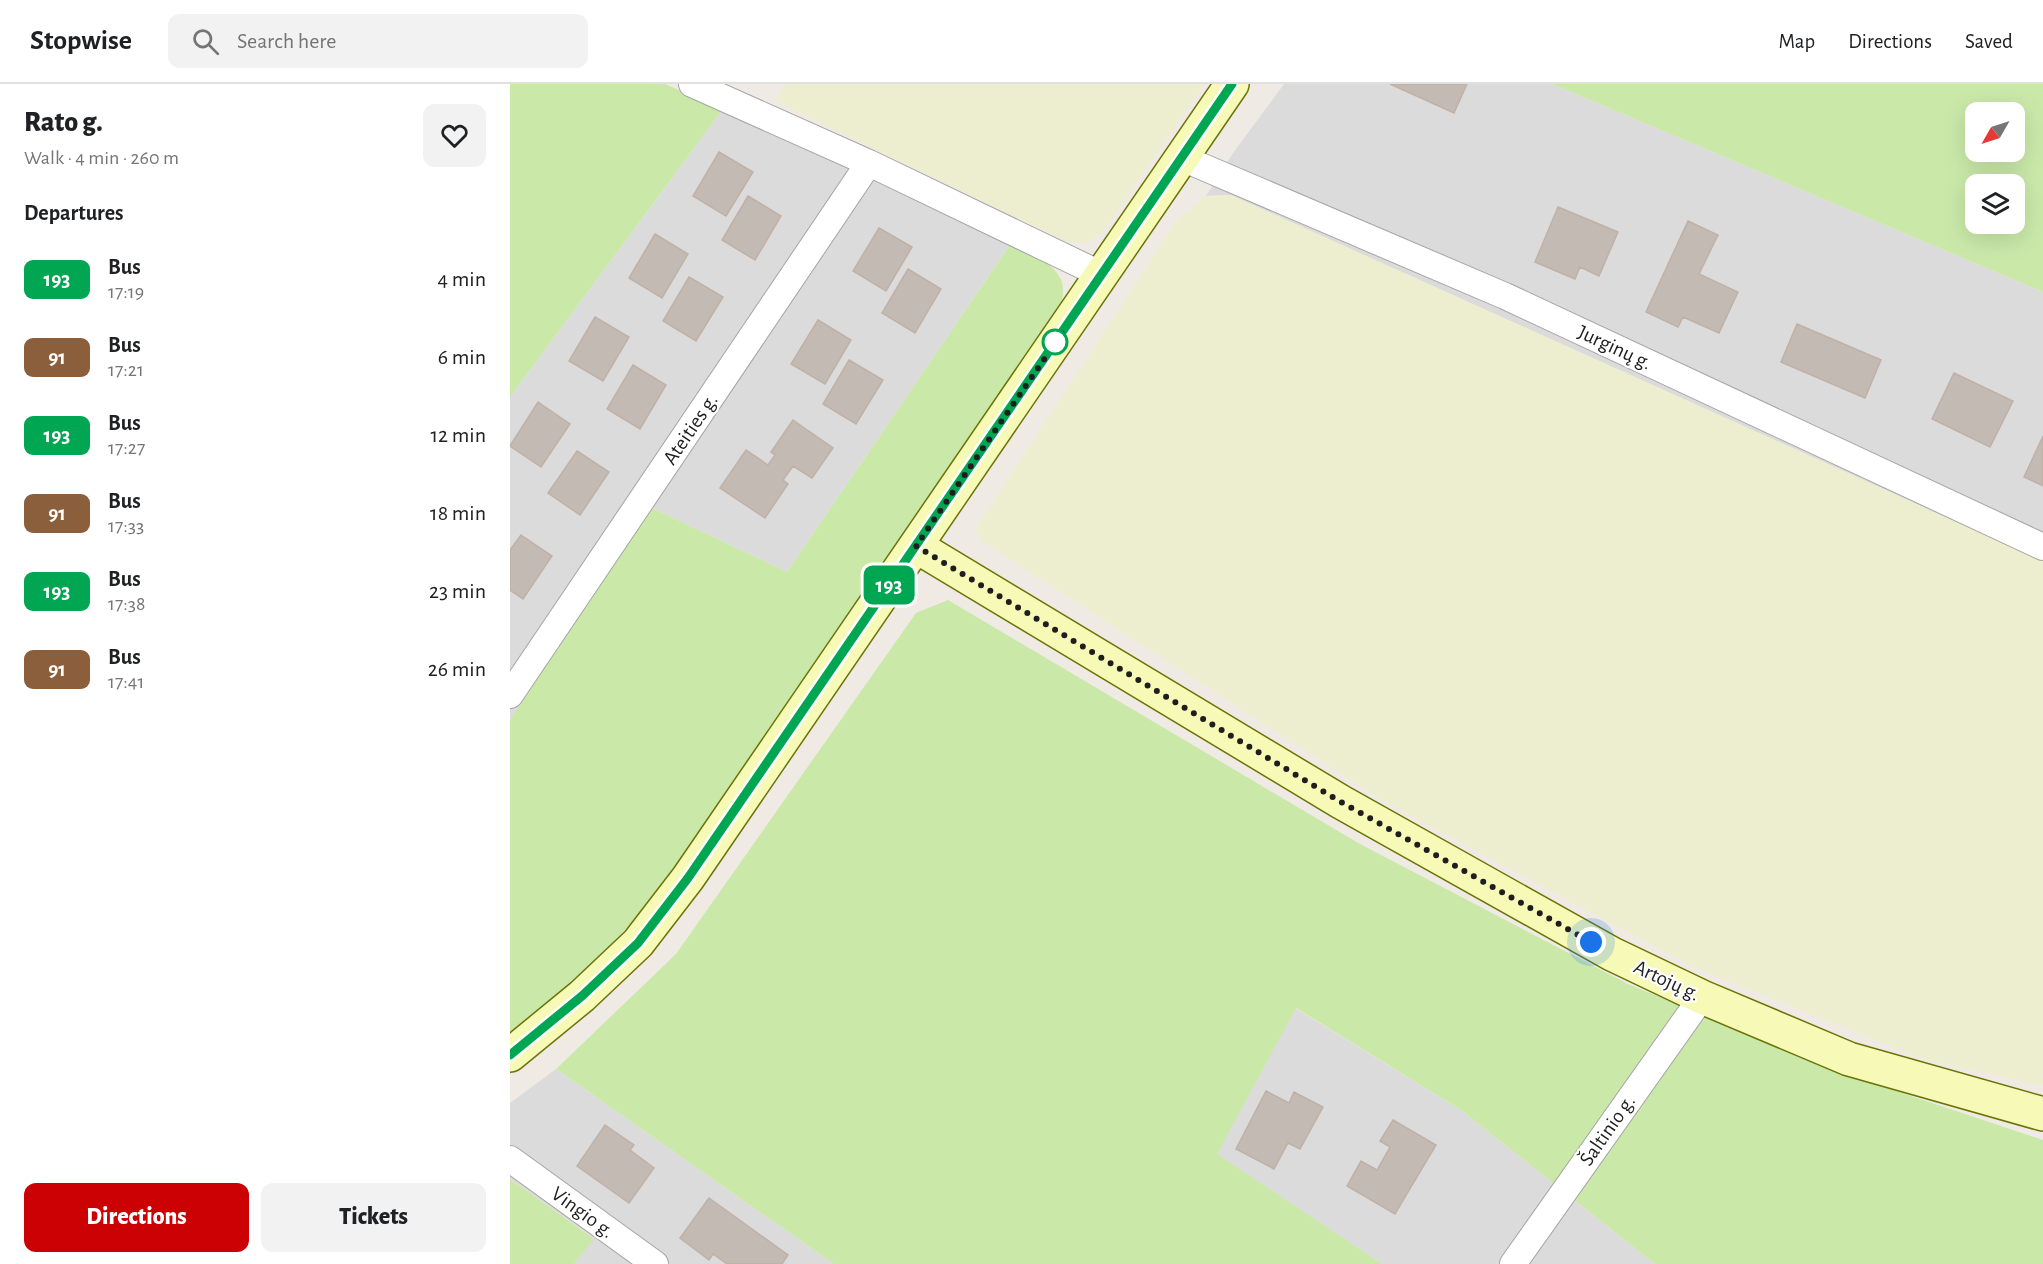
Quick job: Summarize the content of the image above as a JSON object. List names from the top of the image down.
{
  "streets": {
    "main road": ["Artojų g."],
    "street": [
      "Jurginų g.",
      "Ateities g.",
      "Šaltinio g.",
      "Vingio g."
    ]
  },
  "crossings": [
    ["Artojų g.", "Šaltinio g."]
  ],
  "lines": ["bus line 193"],
  "north": "bottom left",
  "page": {
    "header": "Stopwise",
    "search": "Search here",
    "nav": ["Map", "Directions", "Saved"],
    "heading": [
      ["Rato g.", "Walk · 4 min · 260 m"],
      "Departures"
    ],
    "on_map": "193",
    "list": [
      {
        "mark": "193",
        "name": "Bus",
        "note": "17:19",
        "value": "4 min"
      },
      {
        "mark": "91",
        "name": "Bus",
        "note": "17:21",
        "value": "6 min"
      },
      {
        "mark": "193",
        "name": "Bus",
        "note": "17:27",
        "value": "12 min"
      },
      {
        "mark": "91",
        "name": "Bus",
        "note": "17:33",
        "value": "18 min"
      },
      {
        "mark": "193",
        "name": "Bus",
        "note": "17:38",
        "value": "23 min"
      },
      {
        "mark": "91",
        "name": "Bus",
        "note": "17:41",
        "value": "26 min"
      }
    ],
    "buttons": ["Directions", "Tickets"]
  }
}
